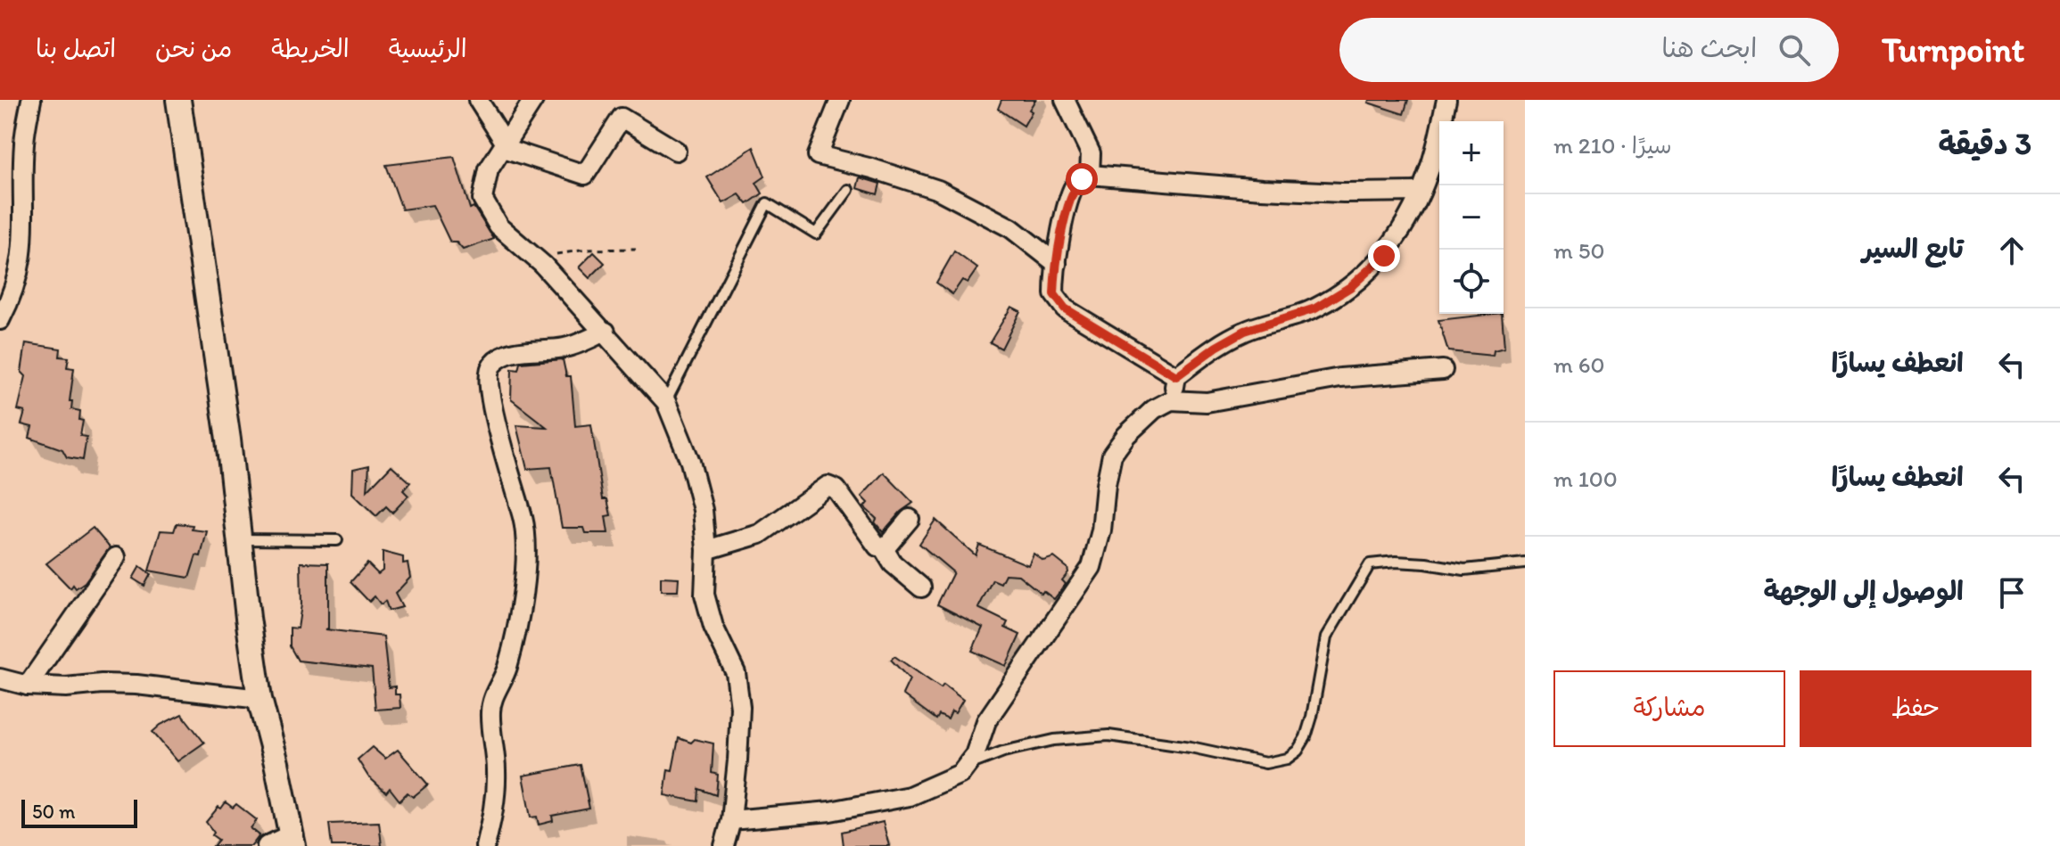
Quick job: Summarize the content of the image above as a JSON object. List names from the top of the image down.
{
  "scale_bar": "50 m",
  "page": {
    "header": "Turnpoint",
    "search": "ابحث هنا",
    "nav": [
      "الرئيسية",
      "الخريطة",
      "من نحن",
      "اتصل بنا"
    ],
    "heading": ["3 دقيقة", "سيرًا · 210 m"],
    "map_buttons": ["+", "−"],
    "list": [
      ["تابع السير", "50 m"],
      ["انعطف يسارًا", "60 m"],
      ["انعطف يسارًا", "100 m"],
      "الوصول إلى الوجهة"
    ],
    "buttons": ["حفظ", "مشاركة"],
    "scale": "50 m"
  }
}
